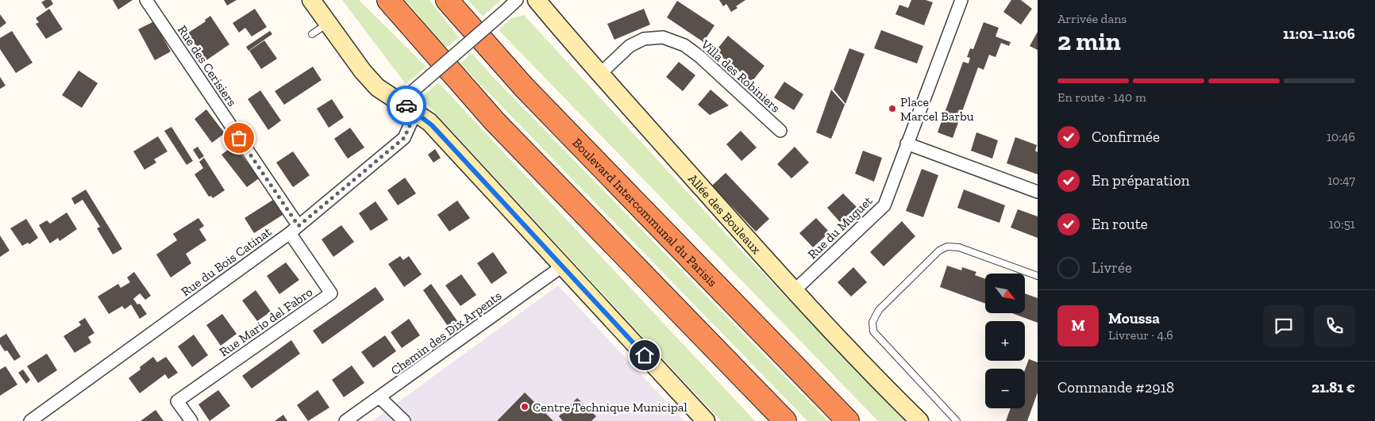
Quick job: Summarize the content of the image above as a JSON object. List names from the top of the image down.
{
  "streets": {
    "highway": ["Boulevard Intercommunal du Parisis"],
    "street": [
      "Rue des Cerisiers",
      "Villa des Robiniers",
      "Allée des Bouleaux",
      "Rue du Muguet",
      "Rue du Bois Catinat",
      "Rue Mario del Fabro",
      "Chemin des Dix Arpents"
    ]
  },
  "crossings": [
    ["Rue des Cerisiers", "Rue du Bois Catinat"],
    ["Rue des Cerisiers", "Rue Mario del Fabro"],
    ["Villa des Robiniers", "Allée des Bouleaux"],
    ["Allée des Bouleaux", "Rue du Muguet"],
    ["Rue du Bois Catinat", "Rue Mario del Fabro"]
  ],
  "places": ["Place Marcel Barbu", "Centre Technique Municipal"],
  "north": "bottom right",
  "page": {
    "heading": ["2 min", "Arrivée dans", "11:01–11:06"],
    "panel": [
      "Moussa",
      "Livreur · 4.6",
      "Commande #2918",
      "21.81 €"
    ],
    "bar": "En route · 140 m",
    "list": [
      ["Confirmée", "10:46"],
      ["En préparation", "10:47"],
      ["En route", "10:51"],
      "Livrée"
    ],
    "map_buttons": ["+", "−"],
    "round": "M"
  }
}
